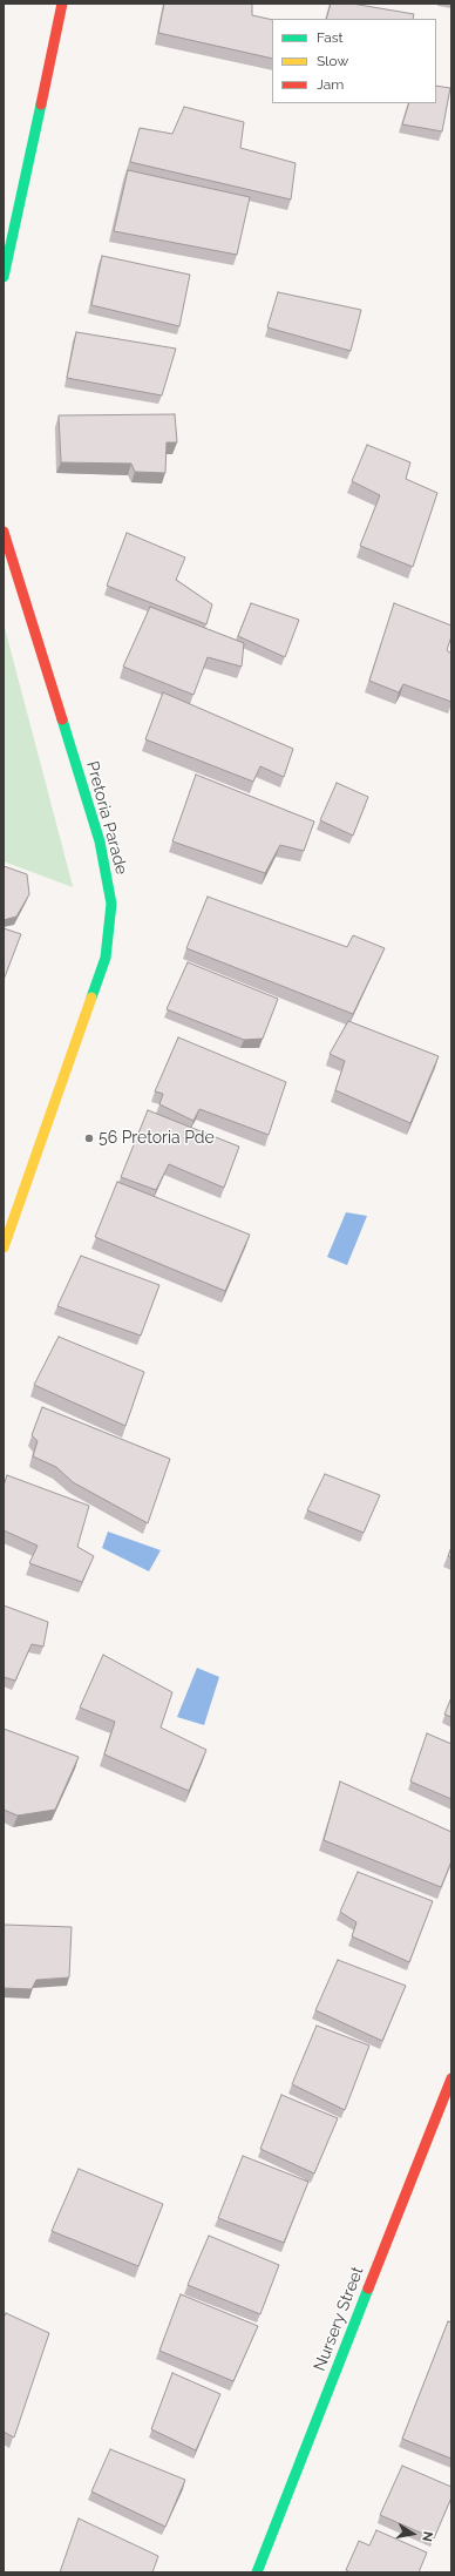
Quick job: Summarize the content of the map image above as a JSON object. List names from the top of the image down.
{
  "streets": {
    "street": ["Pretoria Parade", "Nursery Street"]
  },
  "places": ["56 Pretoria Pde"],
  "legend": ["Fast", "Slow", "Jam"],
  "north": "right"
}
